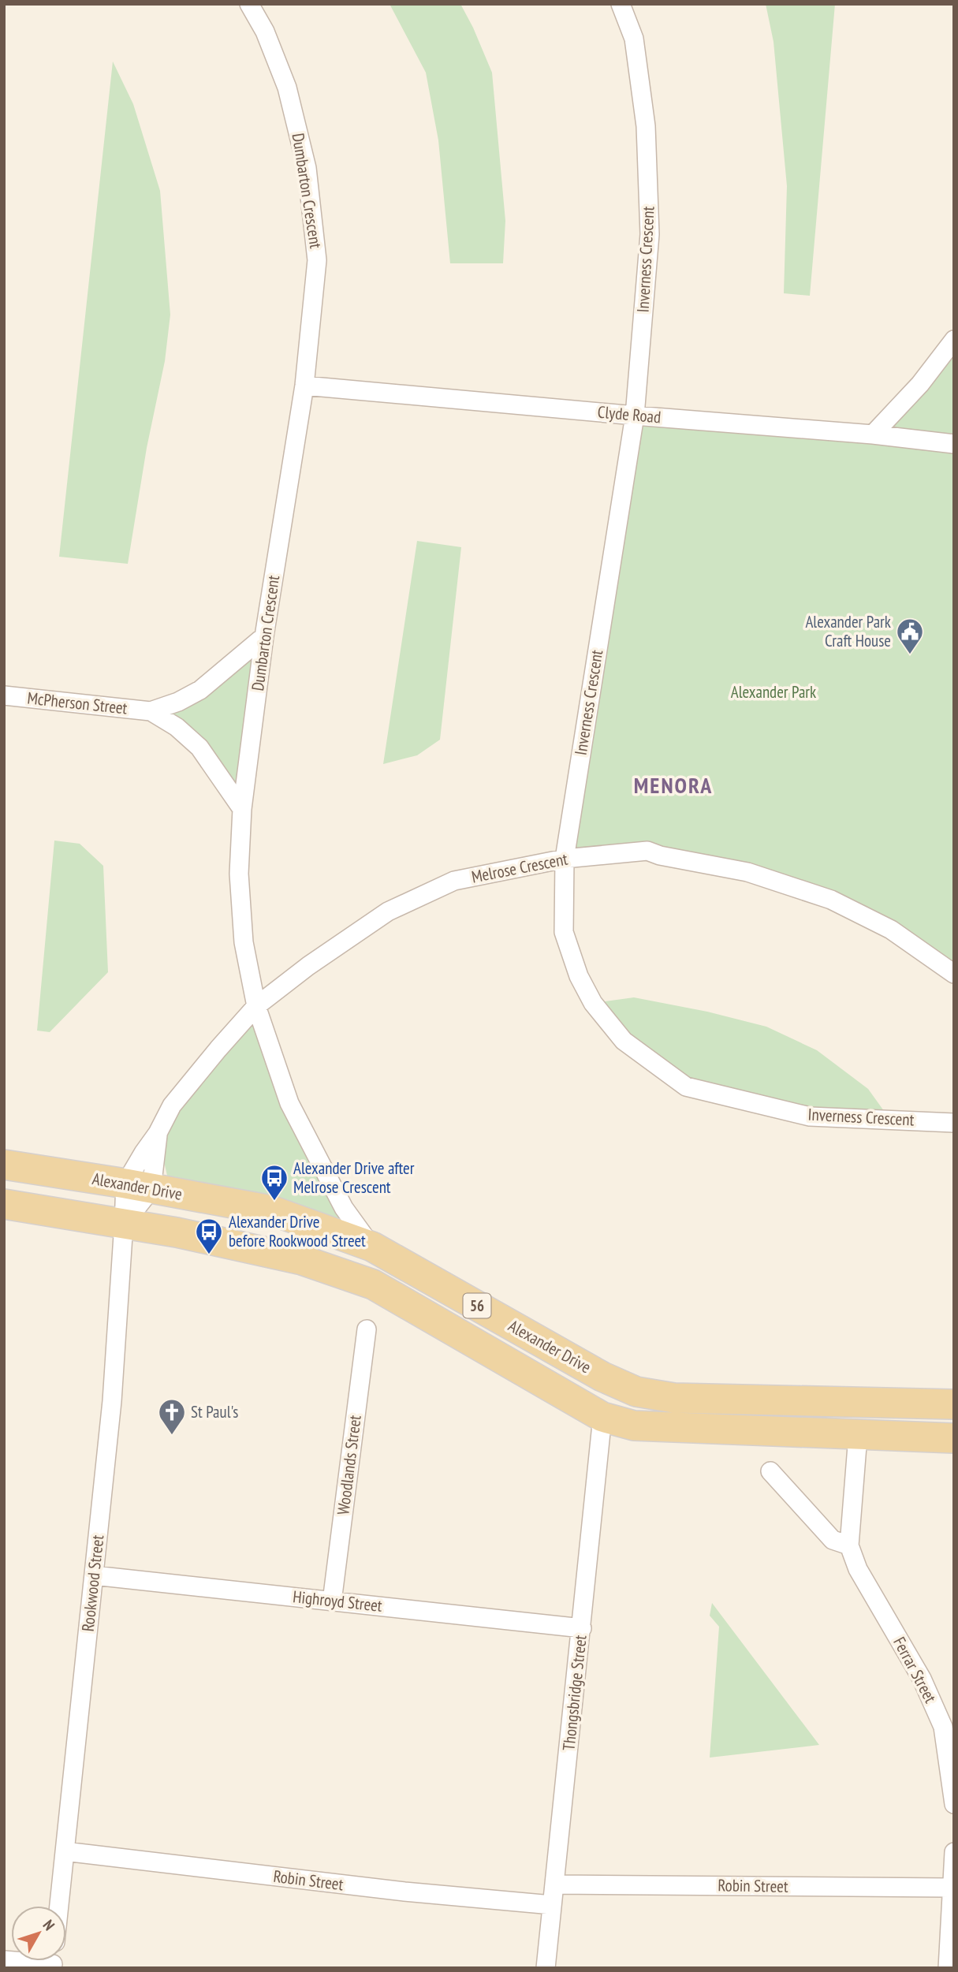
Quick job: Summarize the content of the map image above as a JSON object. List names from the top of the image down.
{
  "streets": {
    "main road": ["Alexander Drive", "56"],
    "street": [
      "Dumbarton Crescent",
      "Inverness Crescent",
      "Clyde Road",
      "McPherson Street",
      "Melrose Crescent",
      "Woodlands Street",
      "Rookwood Street",
      "Highroyd Street",
      "Ferrar Street",
      "Thongsbridge Street",
      "Robin Street"
    ]
  },
  "crossings": [
    ["Dumbarton Crescent", "Clyde Road"],
    ["Dumbarton Crescent", "McPherson Street"],
    ["Dumbarton Crescent", "Melrose Crescent"],
    ["Dumbarton Crescent", "Alexander Drive"],
    ["Inverness Crescent", "Clyde Road"],
    ["Inverness Crescent", "Melrose Crescent"],
    ["Melrose Crescent", "Alexander Drive"],
    ["Melrose Crescent", "Rookwood Street"],
    ["Alexander Drive", "Rookwood Street"],
    ["Alexander Drive", "Ferrar Street"],
    ["Alexander Drive", "Thongsbridge Street"],
    ["Woodlands Street", "Highroyd Street"],
    ["Rookwood Street", "Highroyd Street"],
    ["Rookwood Street", "Robin Street"],
    ["Highroyd Street", "Thongsbridge Street"],
    ["Thongsbridge Street", "Robin Street"]
  ],
  "districts": ["MENORA"],
  "parks": ["Alexander Park"],
  "places": {
    "public building": ["Alexander Park Craft House"],
    "bus stop": ["Alexander Drive after Melrose Crescent", "Alexander Drive before Rookwood Street"],
    "church": ["St Paul's"]
  },
  "north": "top right"
}
